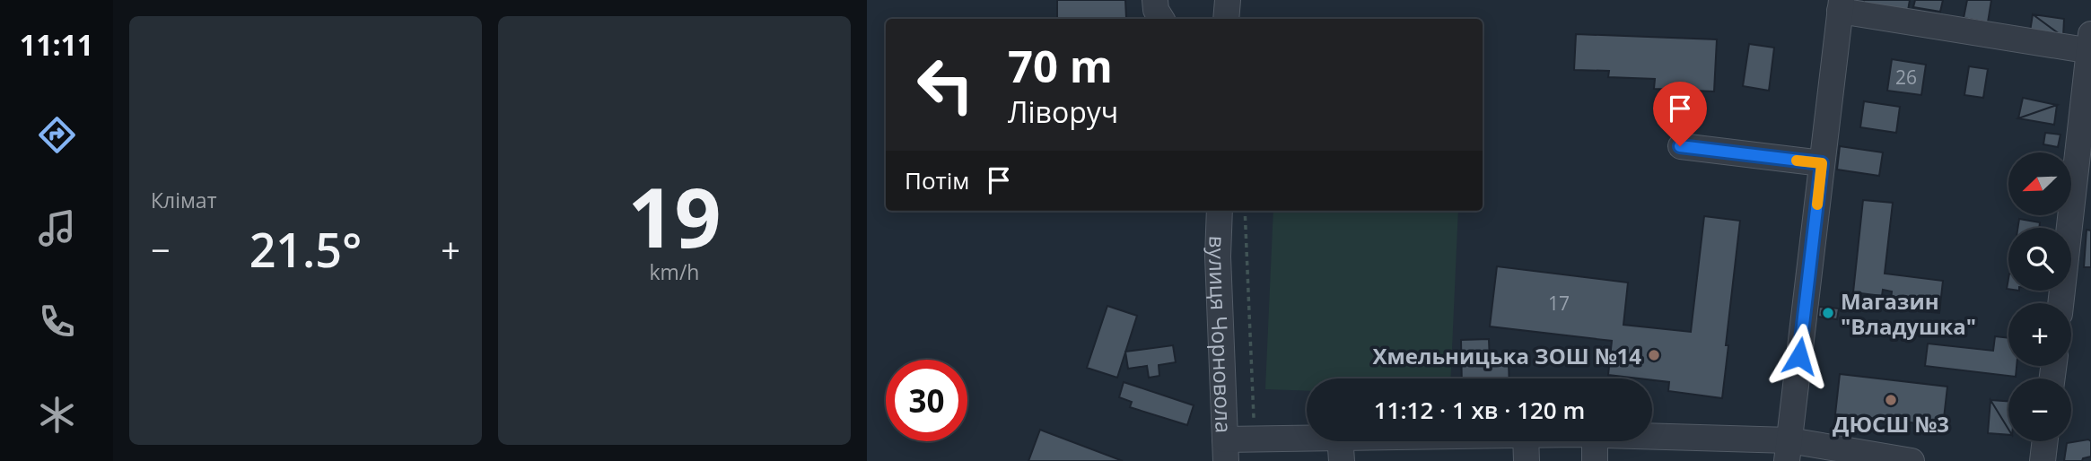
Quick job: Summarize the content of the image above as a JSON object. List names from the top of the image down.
{
  "streets": {
    "street": ["вулиця Чорновола"]
  },
  "places": ["Магазин \"Владушка\"", "Хмельницька ЗОШ №14", "ДЮСШ №3"],
  "house_numbers": ["26", "17"],
  "north": "bottom left",
  "page": {
    "tabs": "11:11",
    "tile": [
      "Клімат",
      ["19", "km/h"]
    ],
    "turn": ["70 m", "Ліворуч"],
    "then": "Потім",
    "map_buttons": ["+", "−"],
    "heat": ["−", "21.5°", "+"],
    "limit": "30",
    "trip": "11:12 · 1 хв · 120 m"
  }
}
